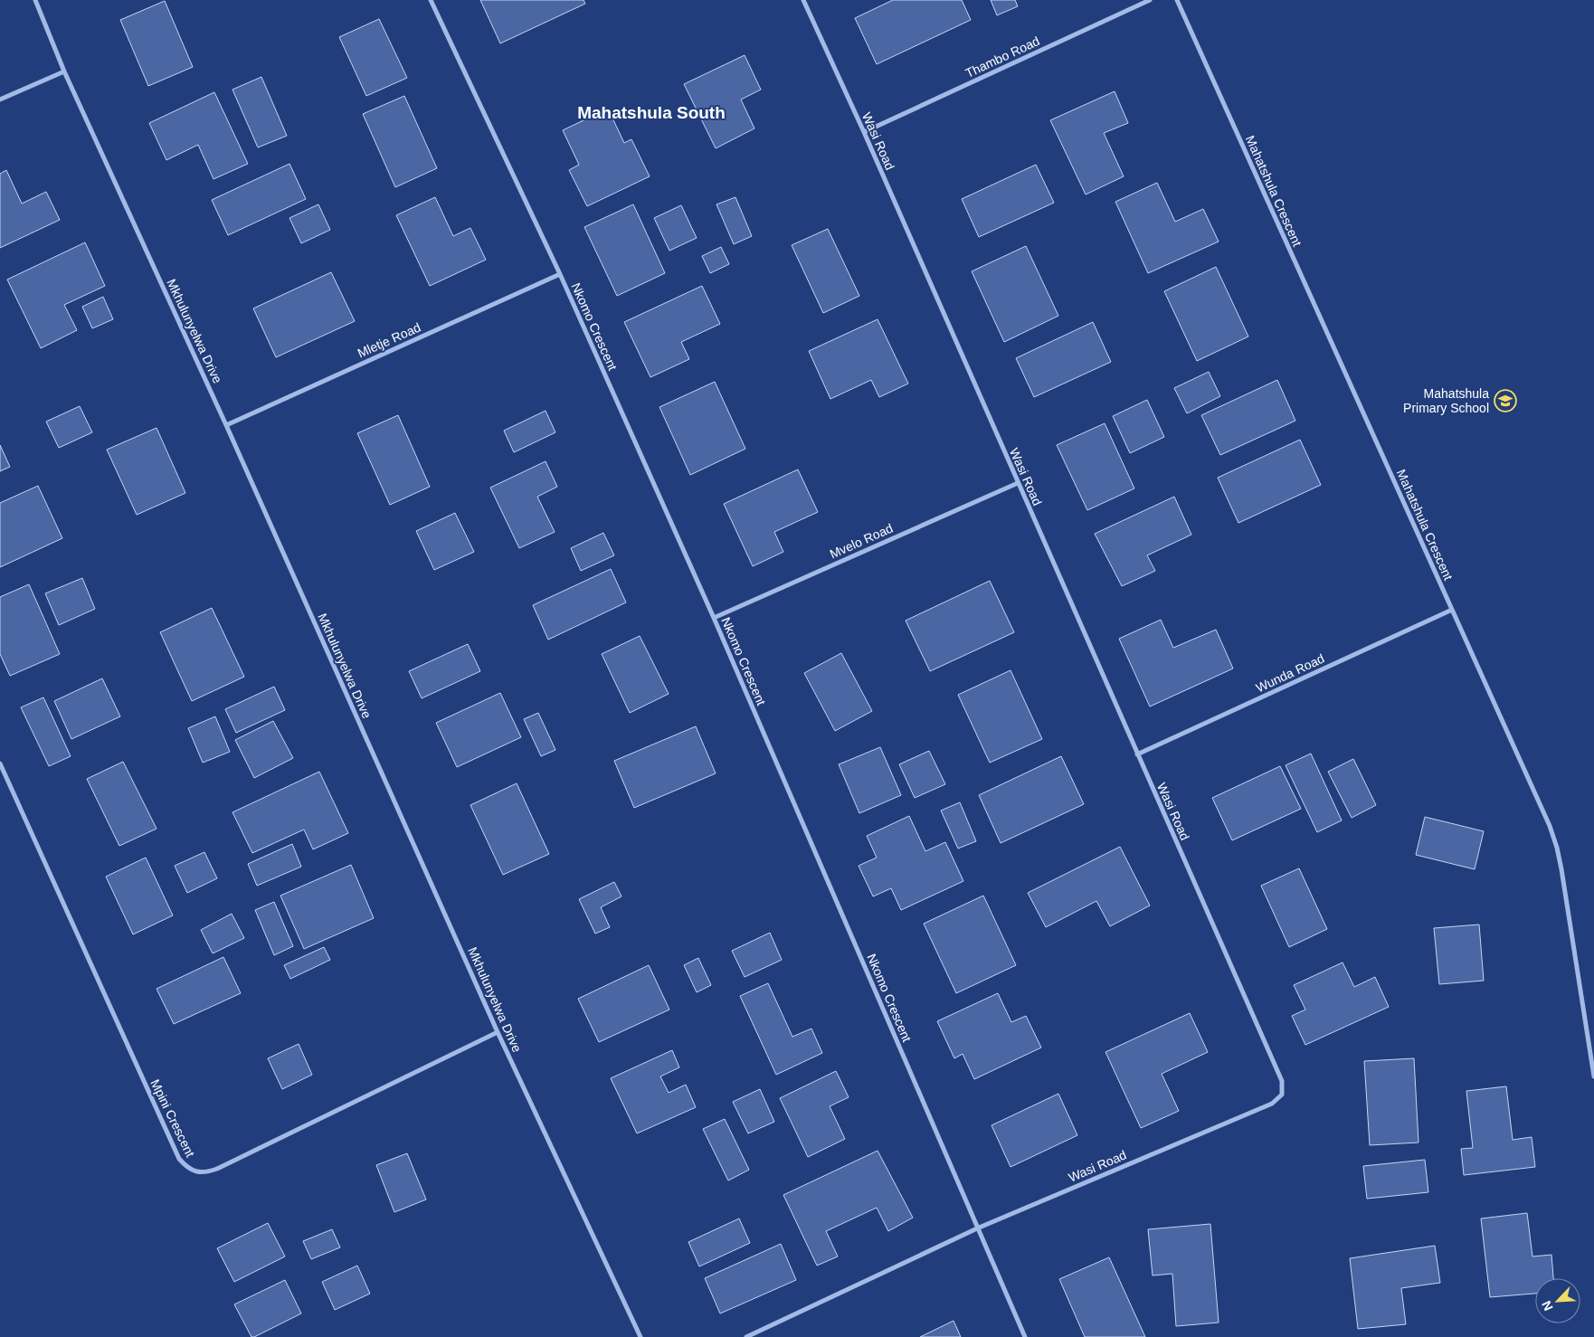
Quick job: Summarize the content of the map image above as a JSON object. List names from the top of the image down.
{
  "streets": {
    "street": [
      "Thambo Road",
      "Wasi Road",
      "Mahatshula Crescent",
      "Nkomo Crescent",
      "Mkhulunyelwa Drive",
      "Mletje Road",
      "Mvelo Road",
      "Wunda Road",
      "Mpini Crescent"
    ]
  },
  "crossings": [
    ["Thambo Road", "Wasi Road"],
    ["Wasi Road", "Nkomo Crescent"],
    ["Wasi Road", "Mvelo Road"],
    ["Wasi Road", "Wunda Road"],
    ["Mahatshula Crescent", "Wunda Road"],
    ["Nkomo Crescent", "Mletje Road"],
    ["Nkomo Crescent", "Mvelo Road"],
    ["Mkhulunyelwa Drive", "Mletje Road"],
    ["Mkhulunyelwa Drive", "Mpini Crescent"]
  ],
  "districts": ["Mahatshula South"],
  "places": {
    "school or university": ["Mahatshula Primary School"]
  },
  "north": "bottom left"
}
